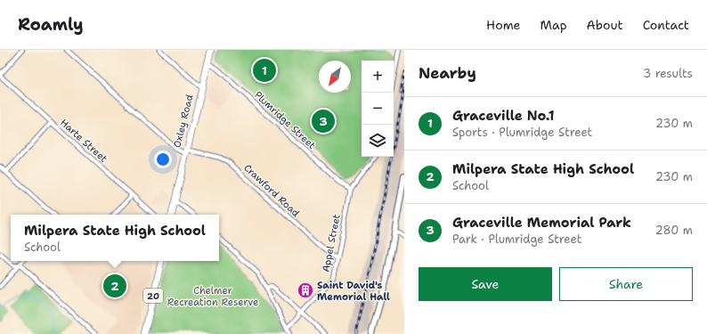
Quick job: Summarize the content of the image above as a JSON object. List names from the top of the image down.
{
  "streets": {
    "main road": ["Oxley Road", "20"],
    "street": [
      "Plumridge Street",
      "Harte Street",
      "Crawford Road",
      "Appel Street"
    ]
  },
  "crossings": [
    ["Plumridge Street", "Oxley Road"],
    ["Plumridge Street", "Appel Street"],
    ["Oxley Road", "Crawford Road"],
    ["Crawford Road", "Appel Street"]
  ],
  "parks": ["Chelmer Recreation Reserve"],
  "places": {
    "building": ["Saint David's Memorial Hall"]
  },
  "north": "bottom left",
  "page": {
    "header": "Roamly",
    "nav": [
      "Home",
      "Map",
      "About",
      "Contact"
    ],
    "heading": ["Nearby", "3 results"],
    "pins": ["1", "3", "2"],
    "map_buttons": ["+", "−"],
    "list": [
      {
        "mark": "1",
        "name": "Graceville No.1",
        "note": "Sports · Plumridge Street",
        "value": "230 m"
      },
      {
        "mark": "2",
        "name": "Milpera State High School",
        "note": "School",
        "value": "230 m"
      },
      {
        "mark": "3",
        "name": "Graceville Memorial Park",
        "note": "Park · Plumridge Street",
        "value": "280 m"
      }
    ],
    "popup": ["Milpera State High School", "School"],
    "buttons": ["Save", "Share"]
  }
}
